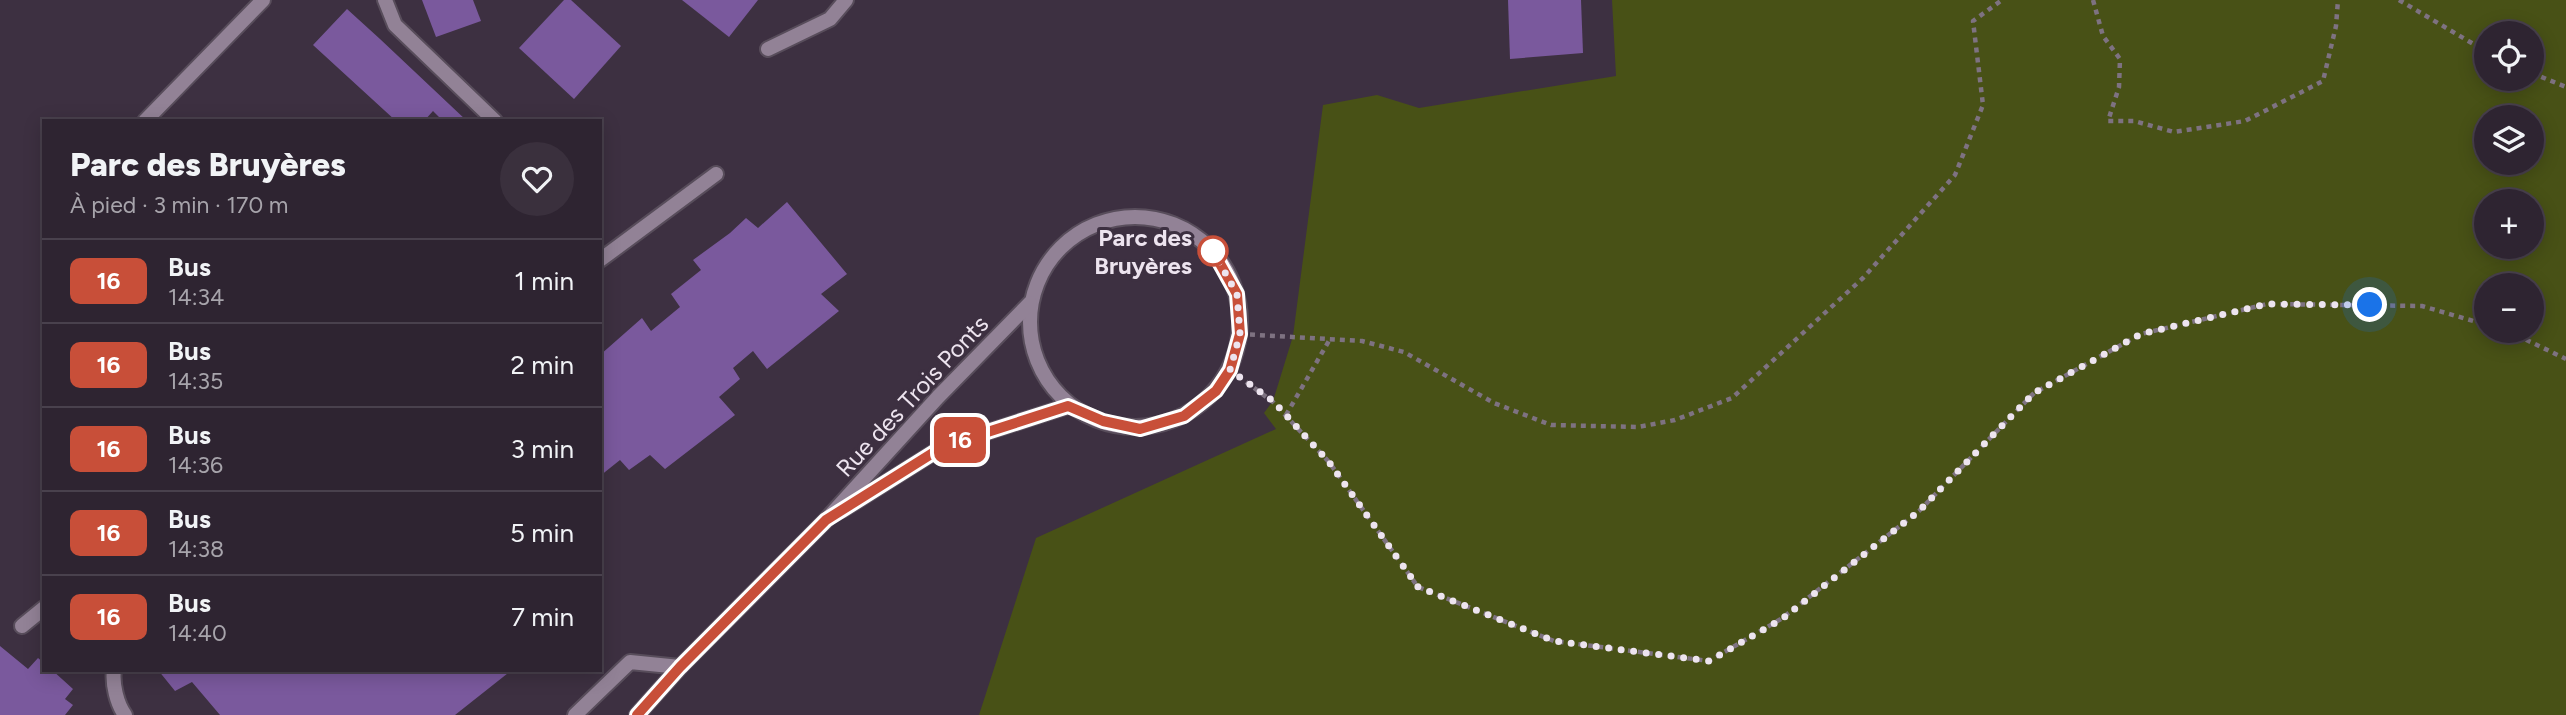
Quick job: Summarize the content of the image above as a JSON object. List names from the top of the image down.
{
  "streets": {
    "street": ["Rue des Trois Ponts"]
  },
  "places": ["Parc des Bruyères"],
  "lines": ["bus line 16"],
  "page": {
    "on_map": "16",
    "map_buttons": ["+", "−"],
    "heading": ["Parc des Bruyères", "À pied · 3 min · 170 m"],
    "list": [
      {
        "mark": "16",
        "name": "Bus",
        "note": "14:34",
        "value": "1 min"
      },
      {
        "mark": "16",
        "name": "Bus",
        "note": "14:35",
        "value": "2 min"
      },
      {
        "mark": "16",
        "name": "Bus",
        "note": "14:36",
        "value": "3 min"
      },
      {
        "mark": "16",
        "name": "Bus",
        "note": "14:38",
        "value": "5 min"
      },
      {
        "mark": "16",
        "name": "Bus",
        "note": "14:40",
        "value": "7 min"
      }
    ]
  }
}
